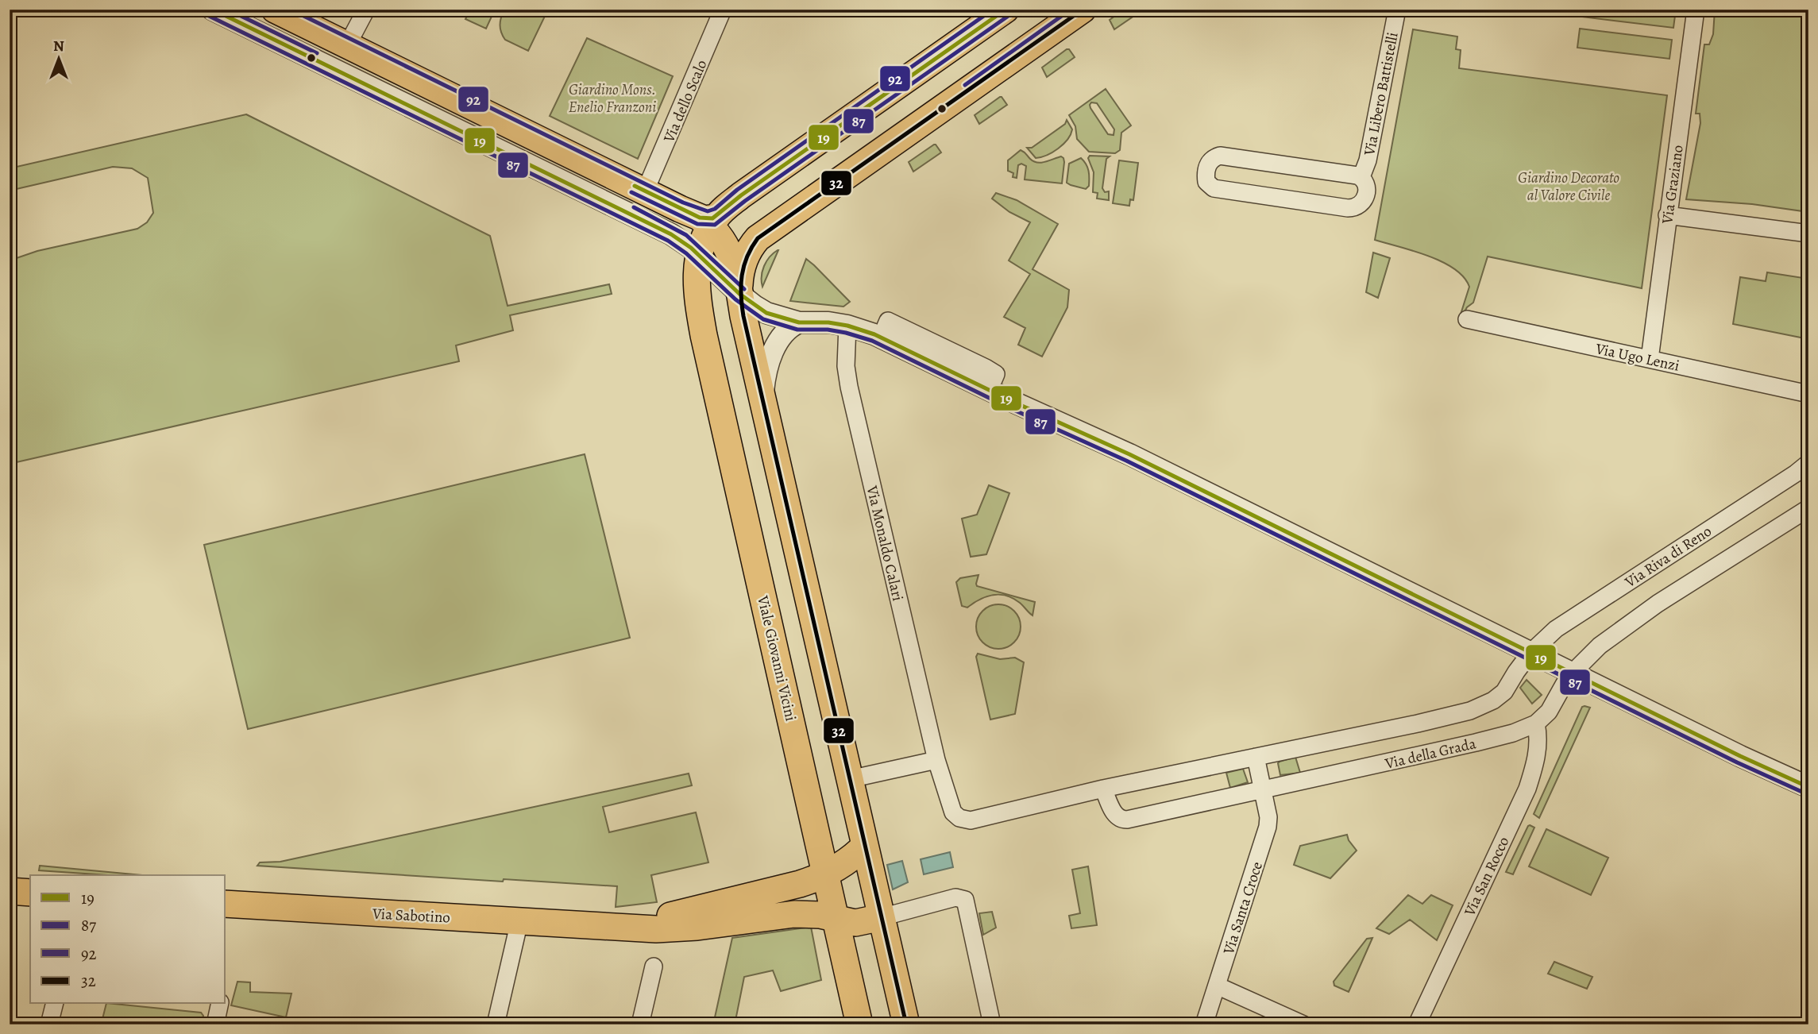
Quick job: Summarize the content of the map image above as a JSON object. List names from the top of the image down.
{
  "streets": {
    "main road": ["Viale Giovanni Vicini", "Via Sabotino"],
    "street": [
      "Via Libero Battistelli",
      "Via dello Scalo",
      "Via Graziano",
      "Via Ugo Lenzi",
      "Via Monaldo Calari",
      "Via Riva di Reno",
      "Via della Grada",
      "Via San Rocco",
      "Via Santa Croce"
    ]
  },
  "crossings": [
    ["Via Graziano", "Via Ugo Lenzi"],
    ["Via Monaldo Calari", "Via della Grada"],
    ["Via Riva di Reno", "Via della Grada"],
    ["Viale Giovanni Vicini", "Via Sabotino"],
    ["Via della Grada", "Via San Rocco"],
    ["Via della Grada", "Via Santa Croce"]
  ],
  "parks": ["Giardino Mons. Enelio Franzoni", "Giardino Decorato al Valore Civile"],
  "lines": [
    "transit line 19",
    "transit line 92",
    "transit line 32",
    "transit line 87"
  ],
  "legend": [
    "19",
    "87",
    "92",
    "32"
  ],
  "north": "top"
}
